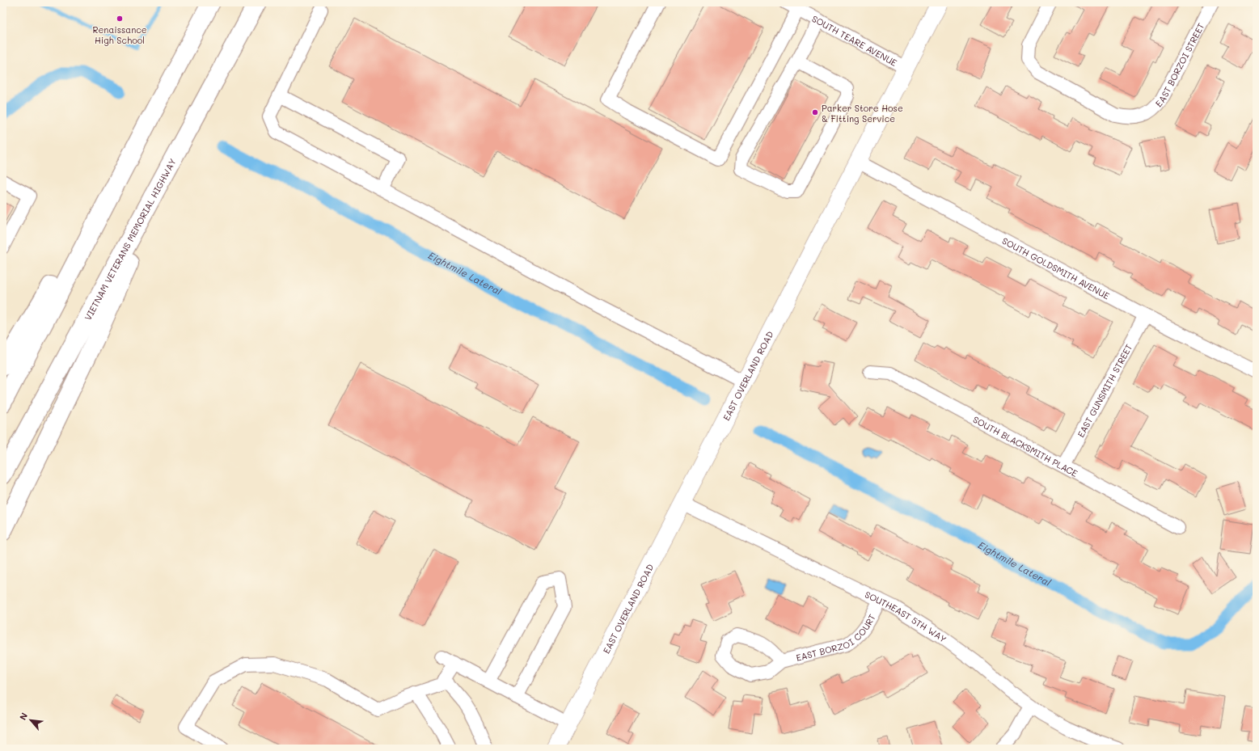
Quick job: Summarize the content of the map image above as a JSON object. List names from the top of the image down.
{
  "streets": {
    "highway": ["VIETNAM VETERANS MEMORIAL HIGHWAY"],
    "main road": ["EAST OVERLAND ROAD"],
    "street": [
      "SOUTH TEARE AVENUE",
      "EAST BORZOI STREET",
      "SOUTH GOLDSMITH AVENUE",
      "EAST GUNSMITH STREET",
      "SOUTH BLACKSMITH PLACE",
      "SOUTHEAST 5TH WAY",
      "EAST BORZOI COURT"
    ]
  },
  "crossings": [
    ["SOUTH TEARE AVENUE", "EAST OVERLAND ROAD"],
    ["SOUTH GOLDSMITH AVENUE", "EAST OVERLAND ROAD"],
    ["SOUTH GOLDSMITH AVENUE", "EAST GUNSMITH STREET"],
    ["EAST OVERLAND ROAD", "SOUTHEAST 5TH WAY"],
    ["EAST GUNSMITH STREET", "SOUTH BLACKSMITH PLACE"],
    ["SOUTHEAST 5TH WAY", "EAST BORZOI COURT"]
  ],
  "water": ["Eightmile Lateral"],
  "places": ["Renaissance High School", "Parker Store Hose & Fitting Service"],
  "north": "top left"
}
